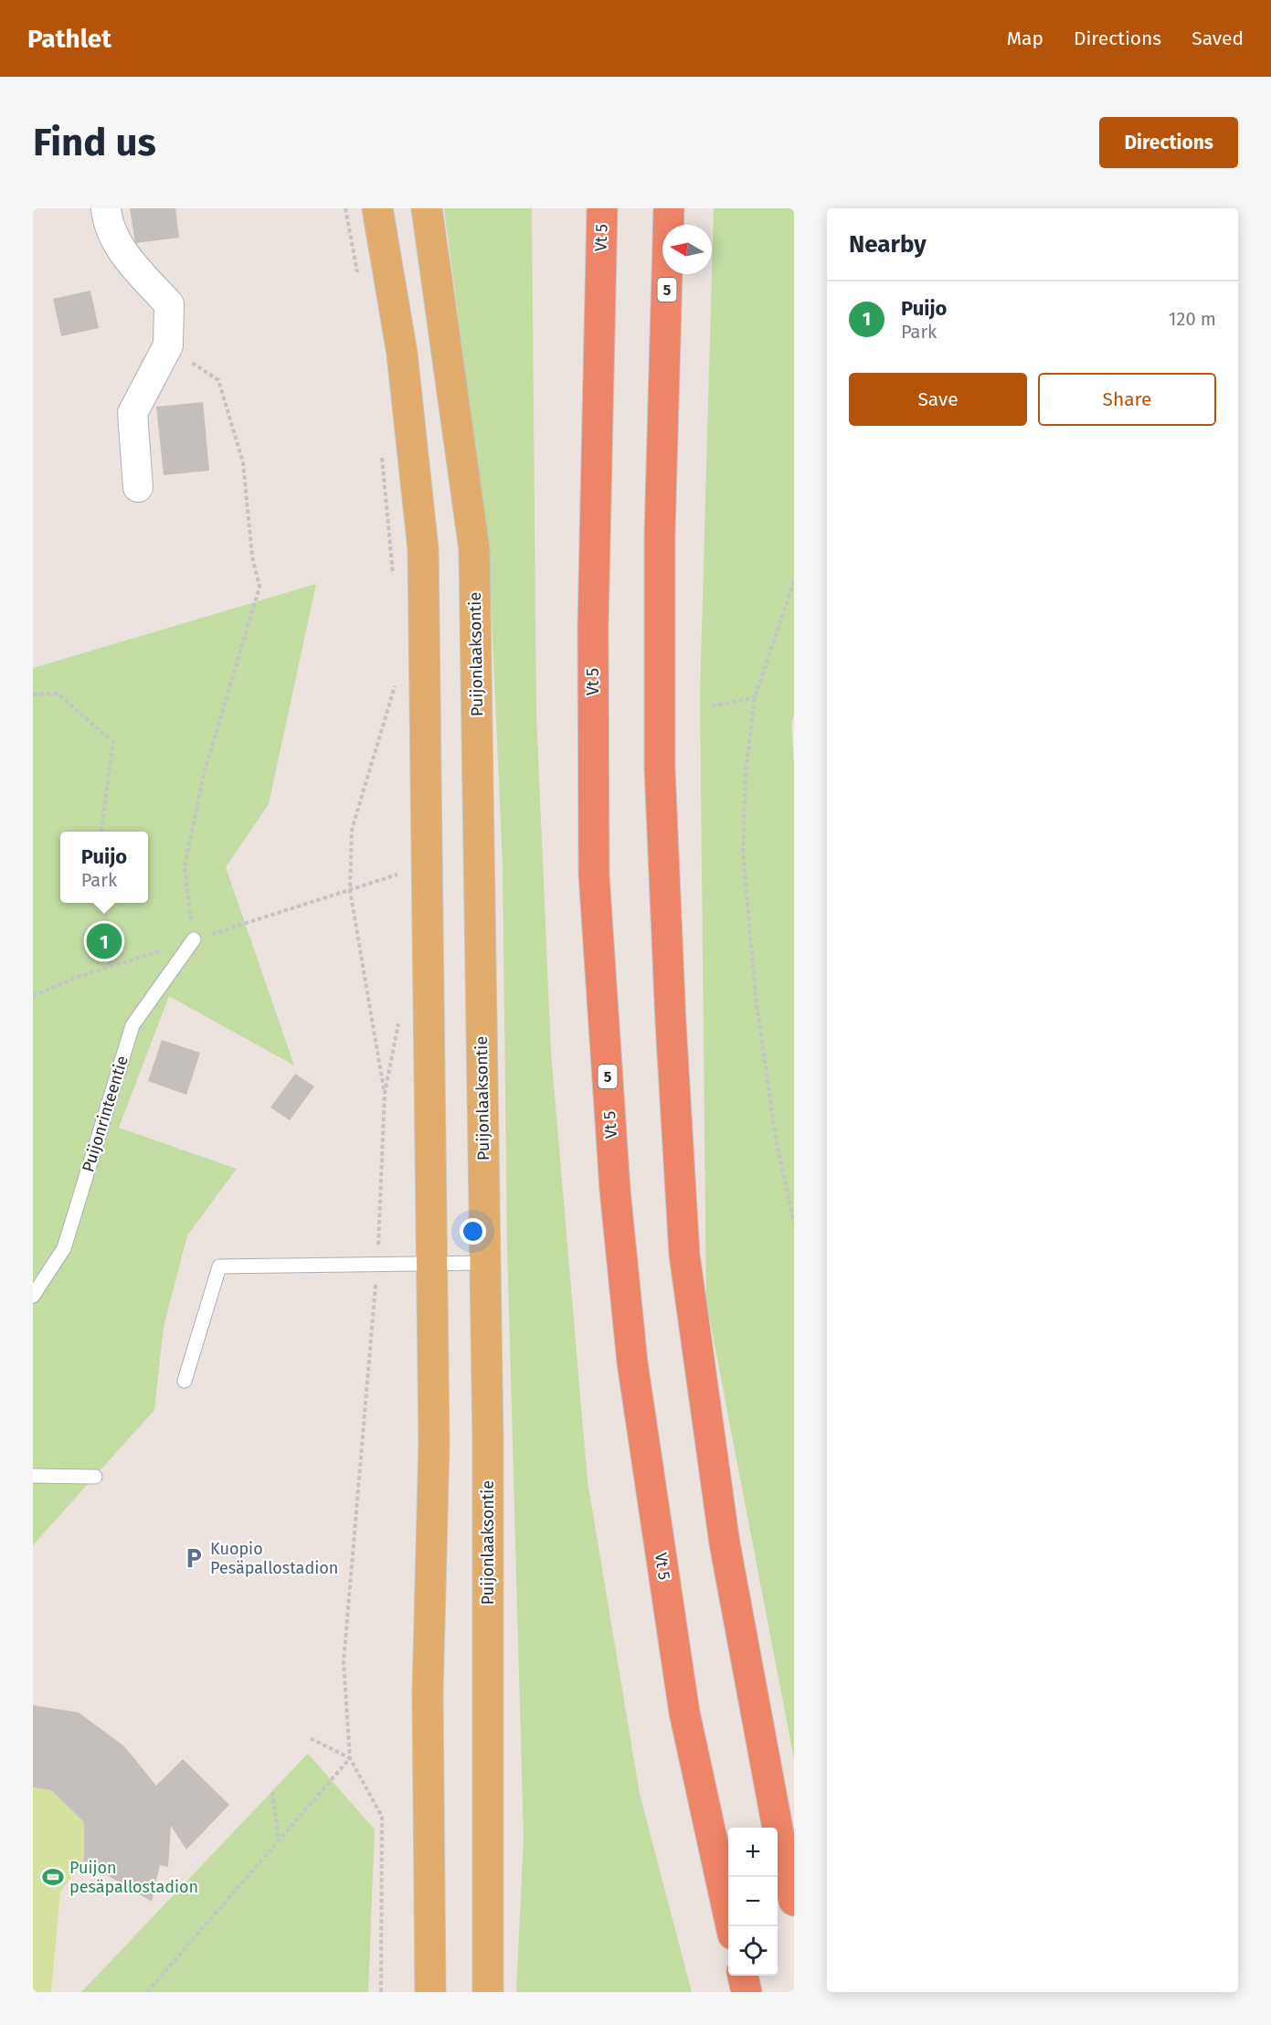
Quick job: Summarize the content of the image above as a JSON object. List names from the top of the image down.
{
  "streets": {
    "highway": ["Vt 5", "5"],
    "main road": ["Puijonlaaksontie"],
    "lane": ["Puijonrinteentie"]
  },
  "places": {
    "parking": ["Kuopio Pesäpallostadion"],
    "sports": ["Puijon pesäpallostadion"]
  },
  "north": "left",
  "page": {
    "header": "Pathlet",
    "nav": ["Map", "Directions", "Saved"],
    "buttons": [
      "Directions",
      ["Save", "Share"]
    ],
    "title": "Find us",
    "heading": "Nearby",
    "list": [
      {
        "mark": "1",
        "name": "Puijo",
        "note": "Park",
        "value": "120 m"
      }
    ],
    "popup": ["Puijo", "Park"],
    "pins": "1",
    "map_buttons": ["+", "−"]
  }
}
